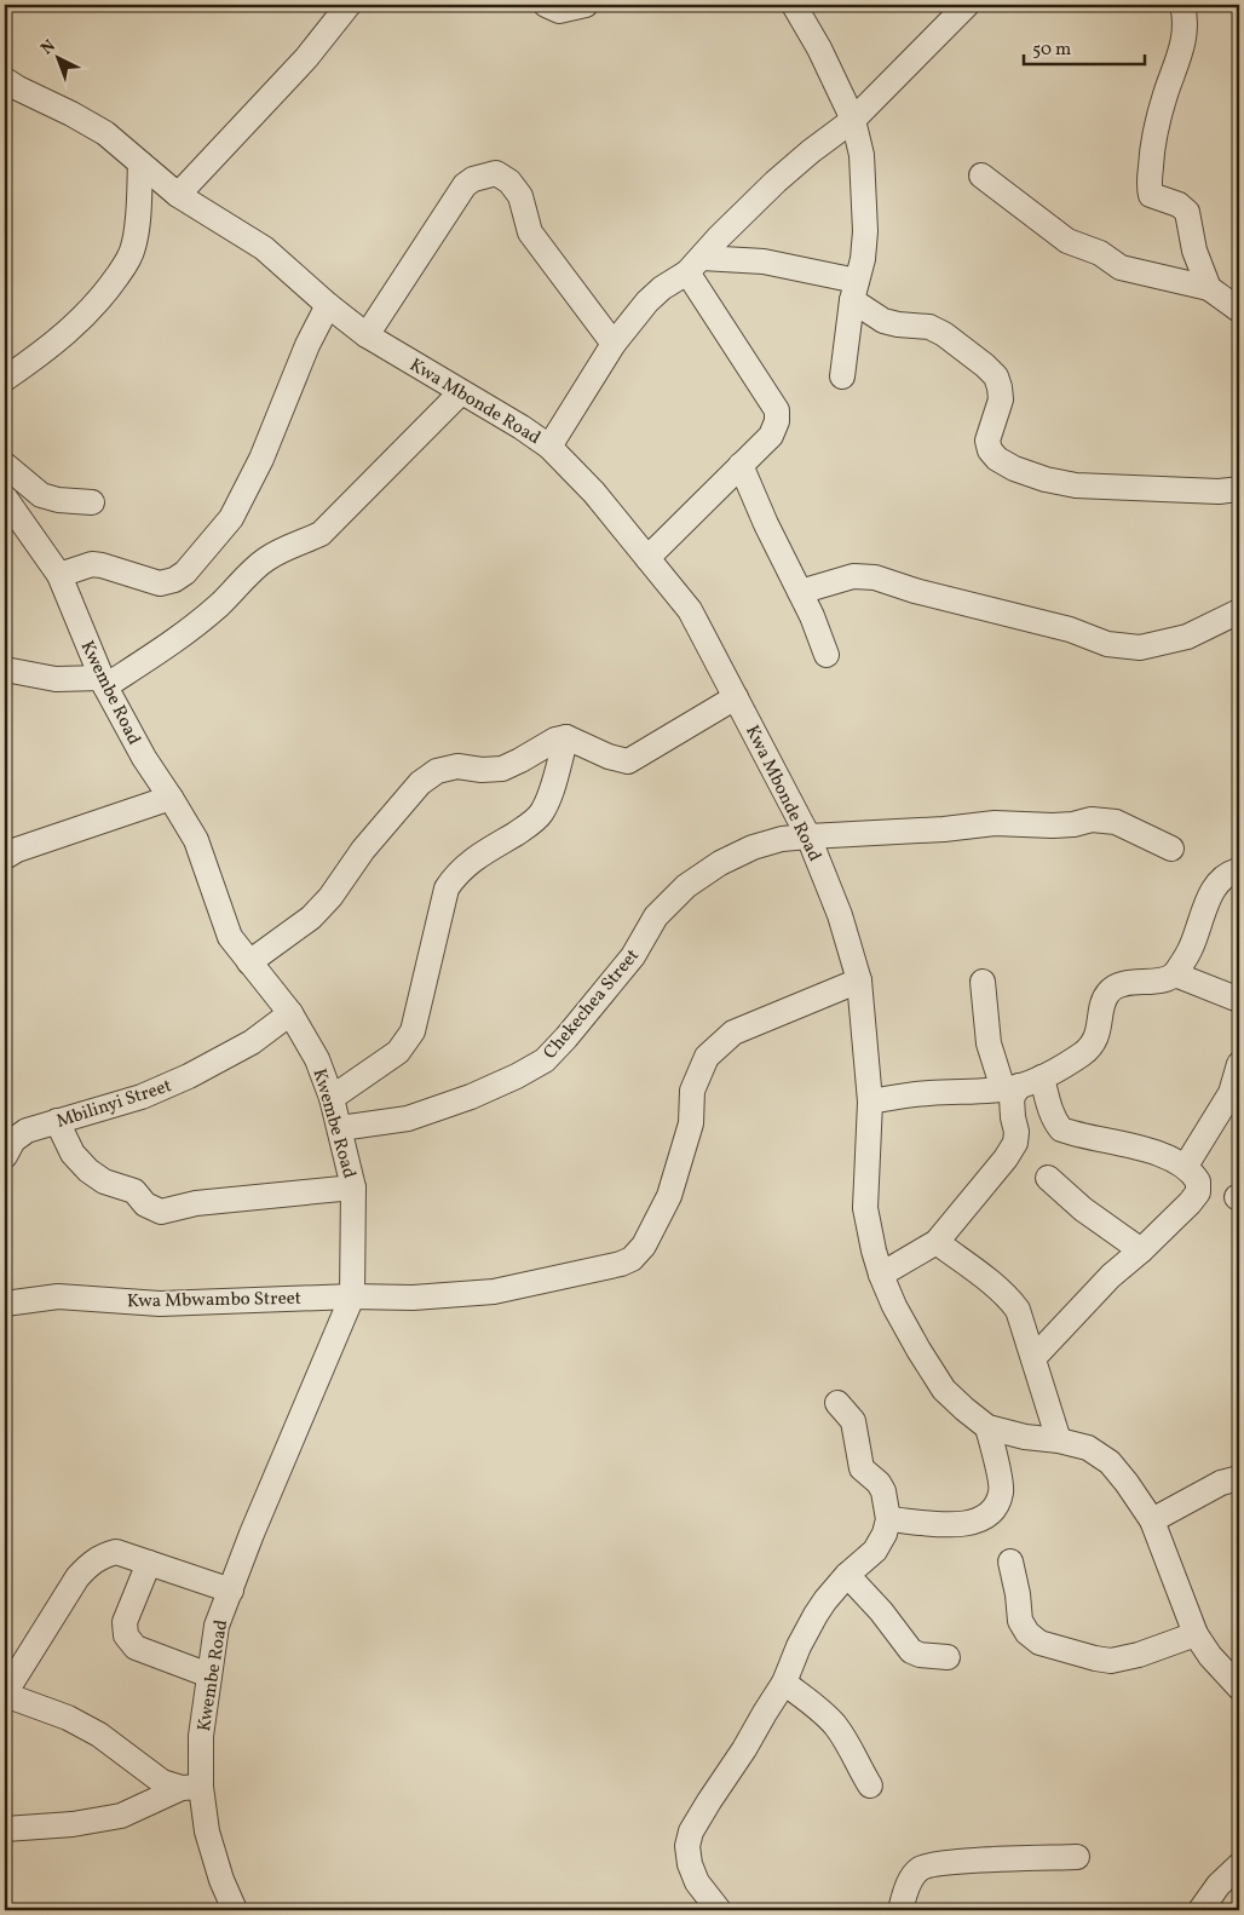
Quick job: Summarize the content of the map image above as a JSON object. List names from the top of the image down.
{
  "streets": {
    "street": [
      "Kwa Mbonde Road",
      "Kwembe Road",
      "Chekechea Street",
      "Mbilinyi Street",
      "Kwa Mbwambo Street"
    ]
  },
  "crossings": [
    ["Kwa Mbonde Road", "Chekechea Street"],
    ["Kwa Mbonde Road", "Kwa Mbwambo Street"],
    ["Kwembe Road", "Chekechea Street"],
    ["Kwembe Road", "Mbilinyi Street"],
    ["Kwembe Road", "Kwa Mbwambo Street"]
  ],
  "scale_bar": "50 m",
  "north": "top left"
}
